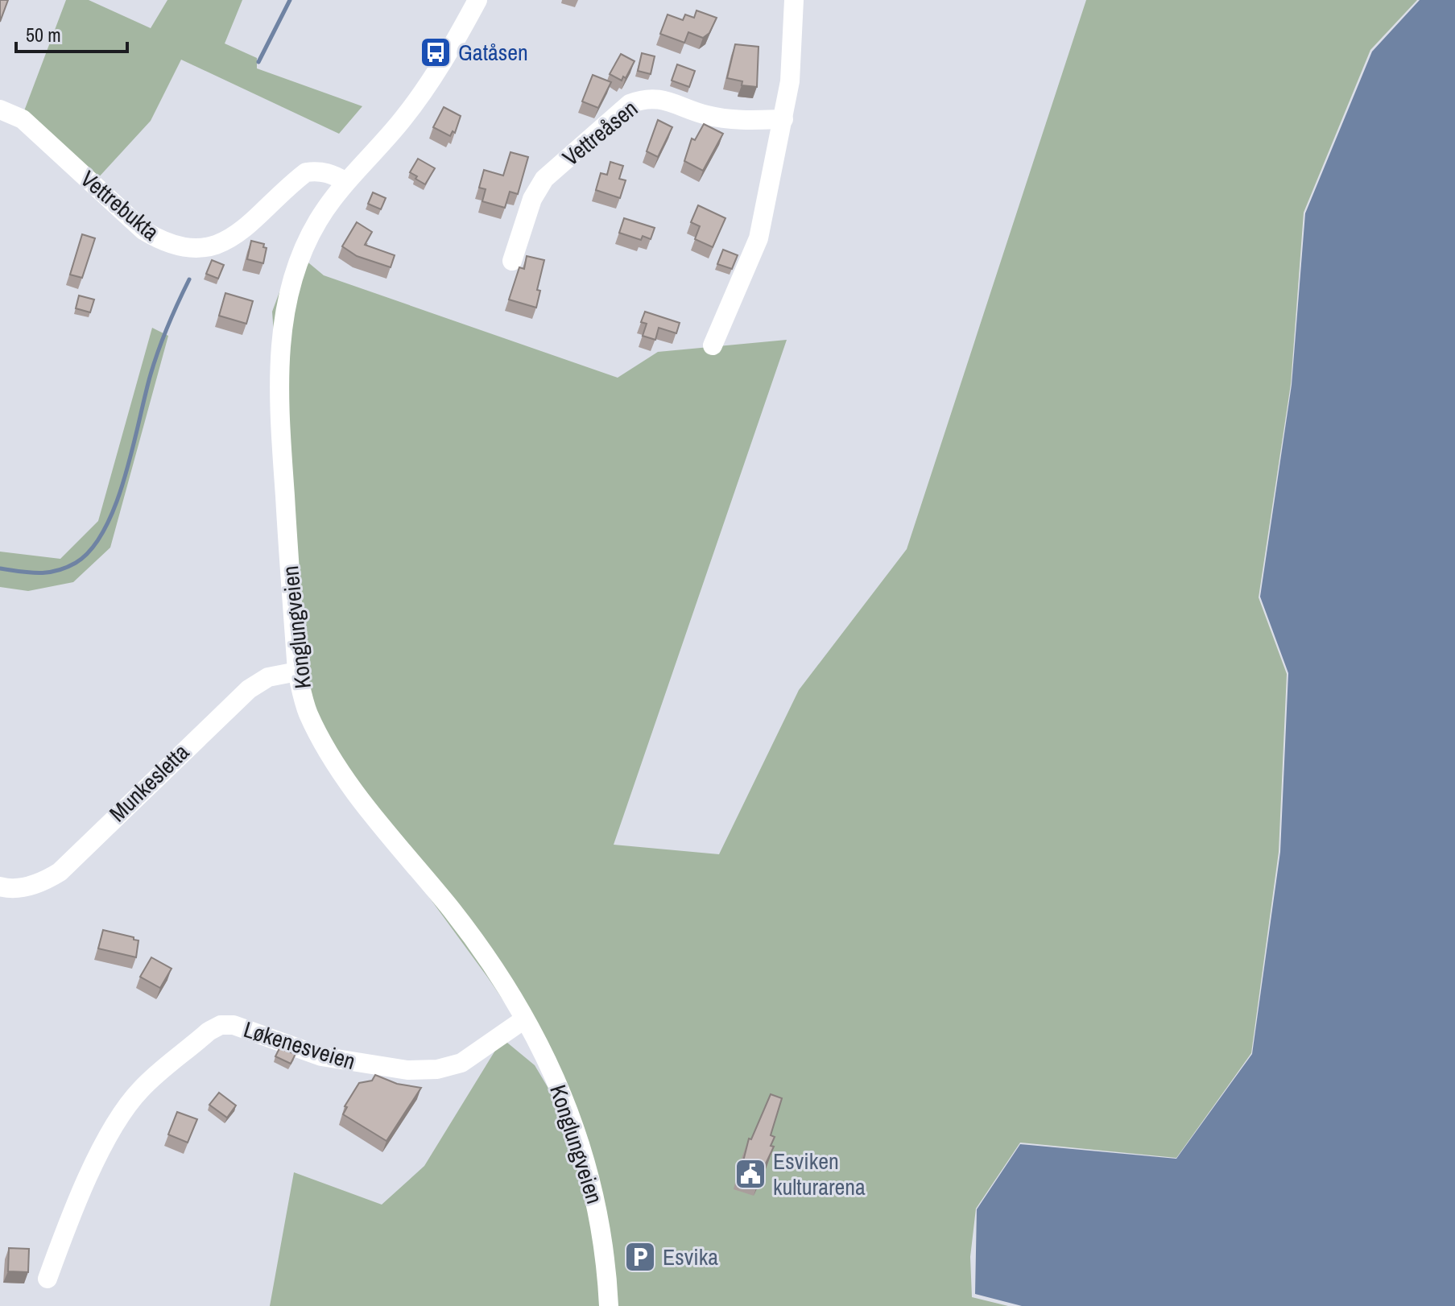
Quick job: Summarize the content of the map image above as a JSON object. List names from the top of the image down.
{
  "streets": {
    "street": [
      "Vettreåsen",
      "Vettrebukta",
      "Konglungveien",
      "Munkesletta",
      "Løkenesveien"
    ]
  },
  "crossings": [
    ["Vettrebukta", "Konglungveien"],
    ["Konglungveien", "Munkesletta"],
    ["Konglungveien", "Løkenesveien"]
  ],
  "places": {
    "bus stop": ["Gatåsen"],
    "public building": ["Esviken kulturarena"],
    "parking": ["Esvika"]
  },
  "scale_bar": "50 m"
}
